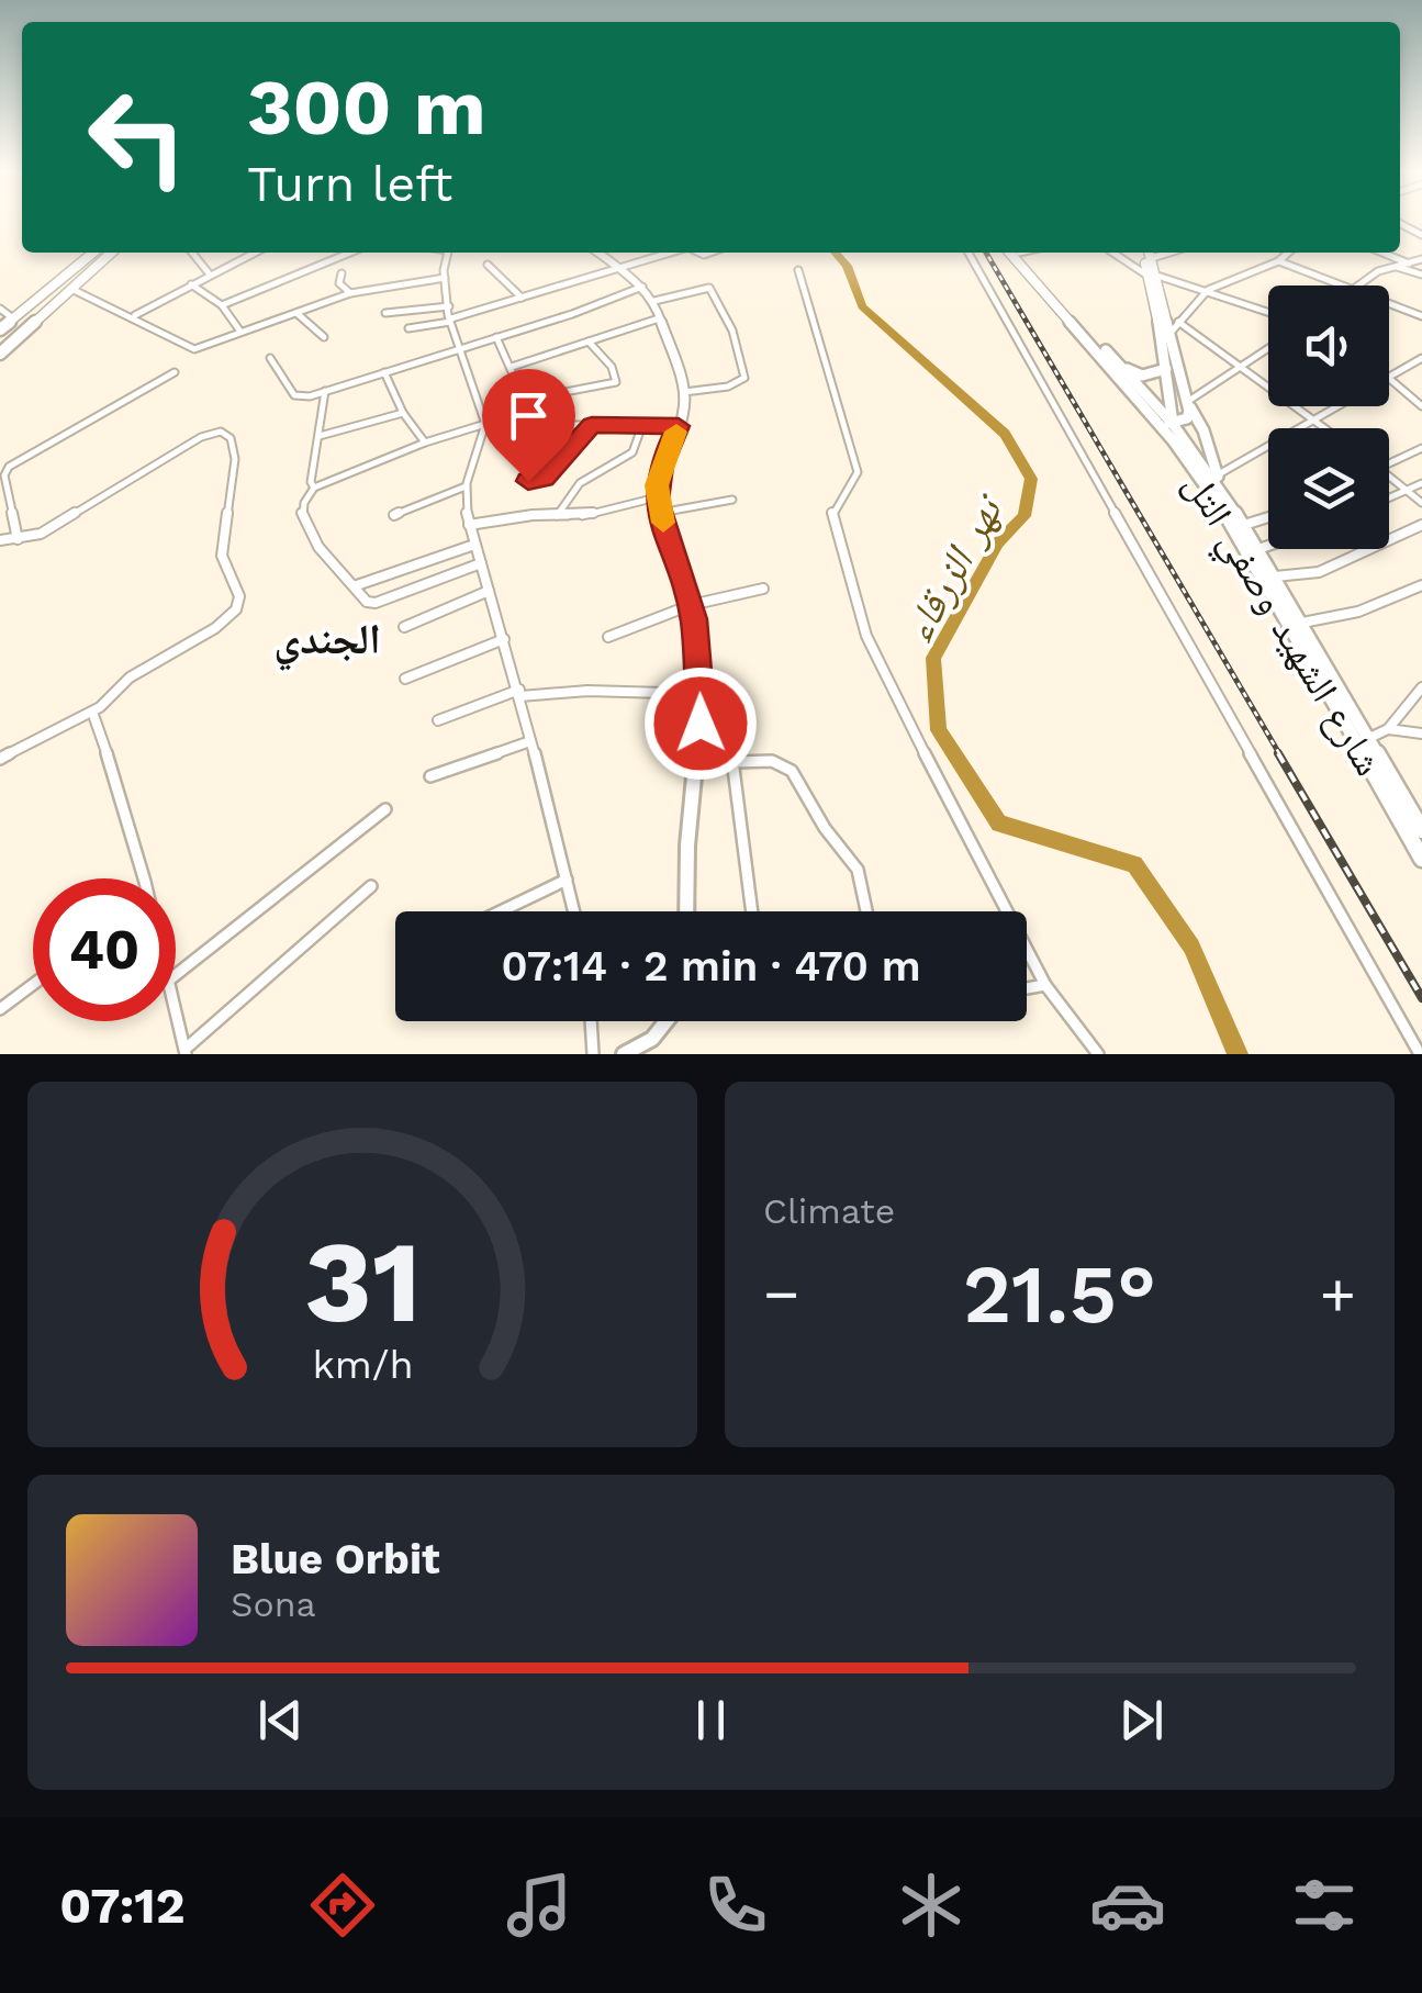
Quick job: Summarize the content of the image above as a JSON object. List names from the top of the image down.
{
  "streets": {
    "main road": ["شارع الشهيد وصفي التل"]
  },
  "districts": ["الجندي"],
  "water": ["نهر الزرقاء"],
  "page": {
    "turn": ["300 m", "Turn left"],
    "limit": "40",
    "trip": "07:14 · 2 min · 470 m",
    "tile": "Climate",
    "heat": ["−", "21.5°", "+"],
    "song": ["Blue Orbit", "Sona"],
    "tabs": "07:12",
    "gauge": ["31", "km/h"]
  }
}
